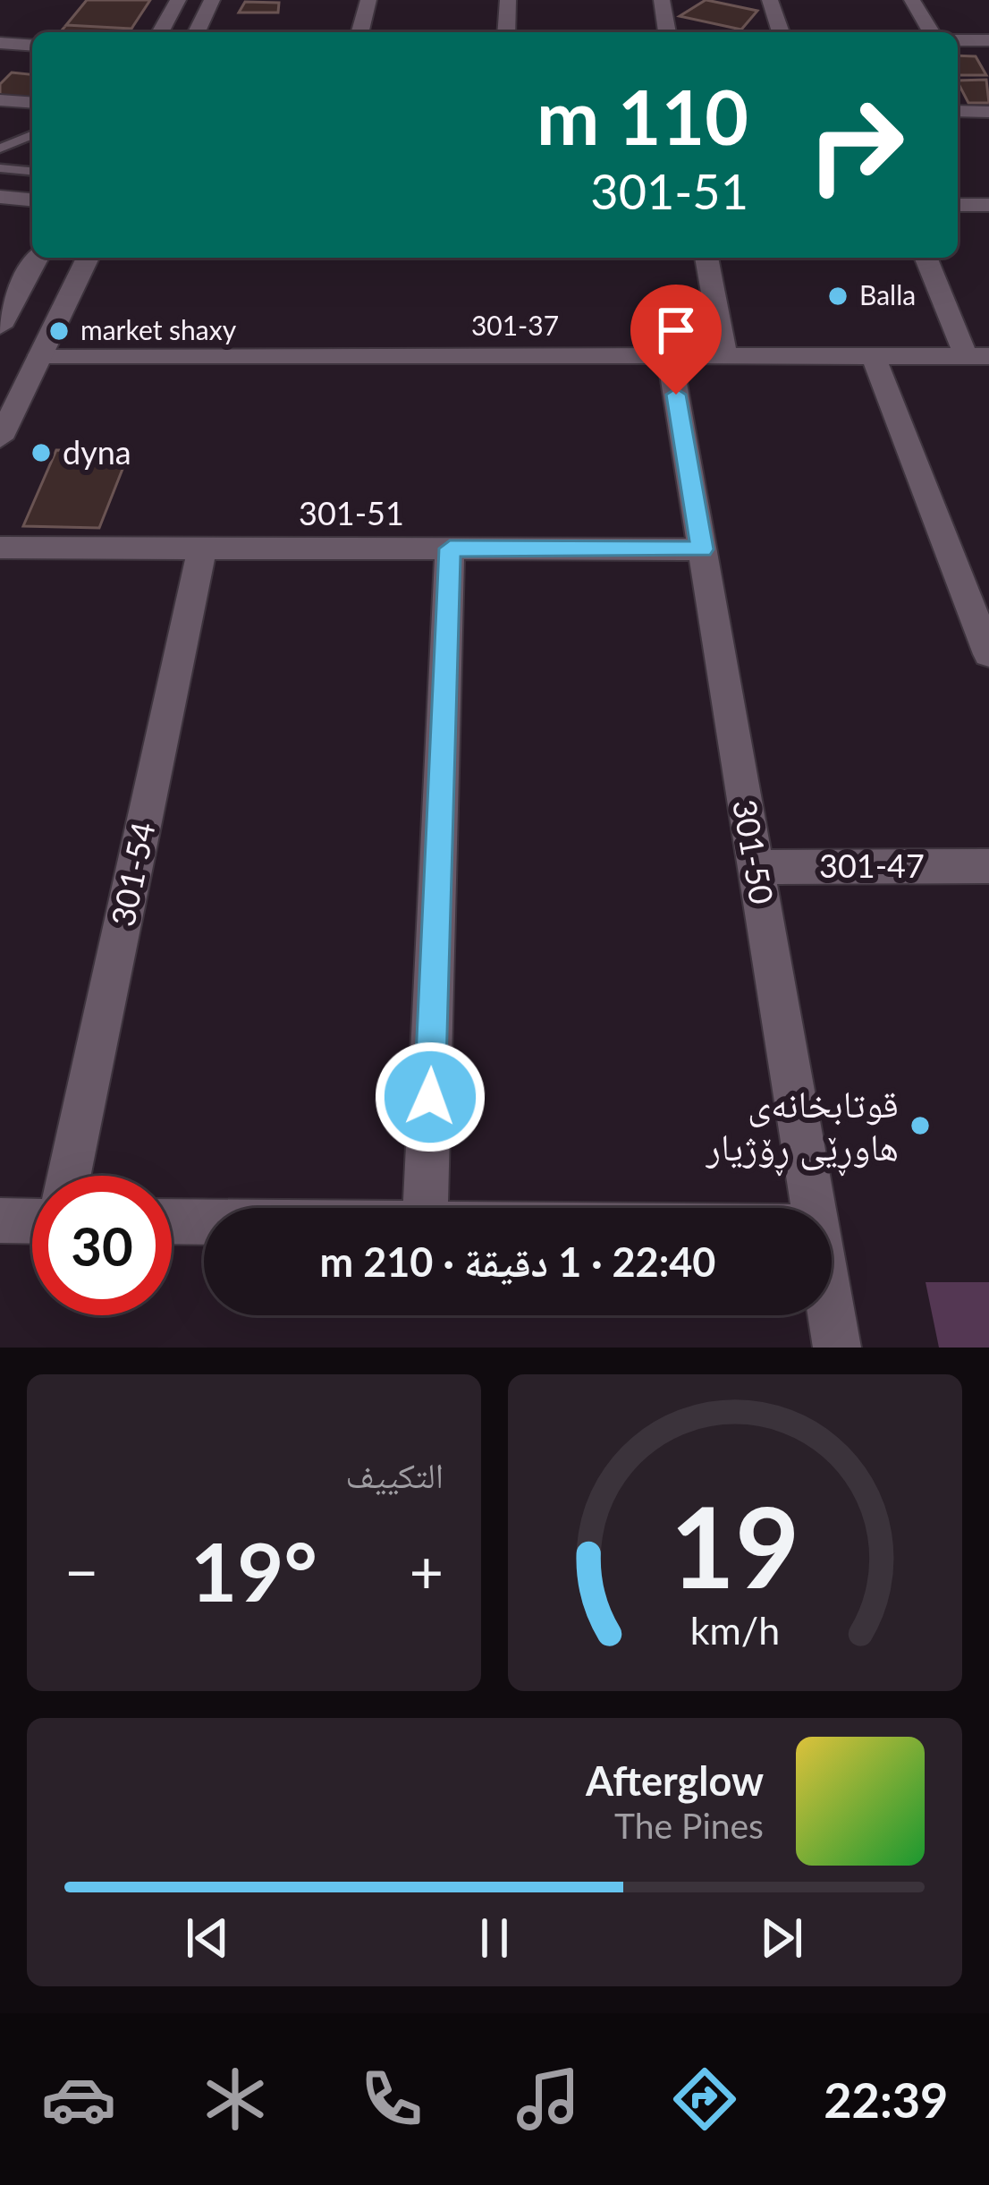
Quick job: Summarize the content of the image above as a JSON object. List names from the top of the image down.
{
  "streets": {
    "street": [
      "301-37",
      "301-51",
      "301-50",
      "301-47",
      "301-54"
    ]
  },
  "crossings": [
    ["301-37", "301-50"],
    ["301-51", "301-50"],
    ["301-51", "301-54"],
    ["301-50", "301-47"]
  ],
  "places": [
    "Balla",
    "market shaxy",
    "dyna",
    "قوتابخانەی هاوڕێی ڕۆژیار"
  ],
  "page": {
    "turn": ["110 m", "301-51"],
    "limit": "30",
    "trip": "22:40 · 1 دقيقة · 210 m",
    "tile": "التكييف",
    "heat": ["−", "19°", "+"],
    "song": ["Afterglow", "The Pines"],
    "tabs": "22:39",
    "gauge": ["19", "km/h"]
  }
}
